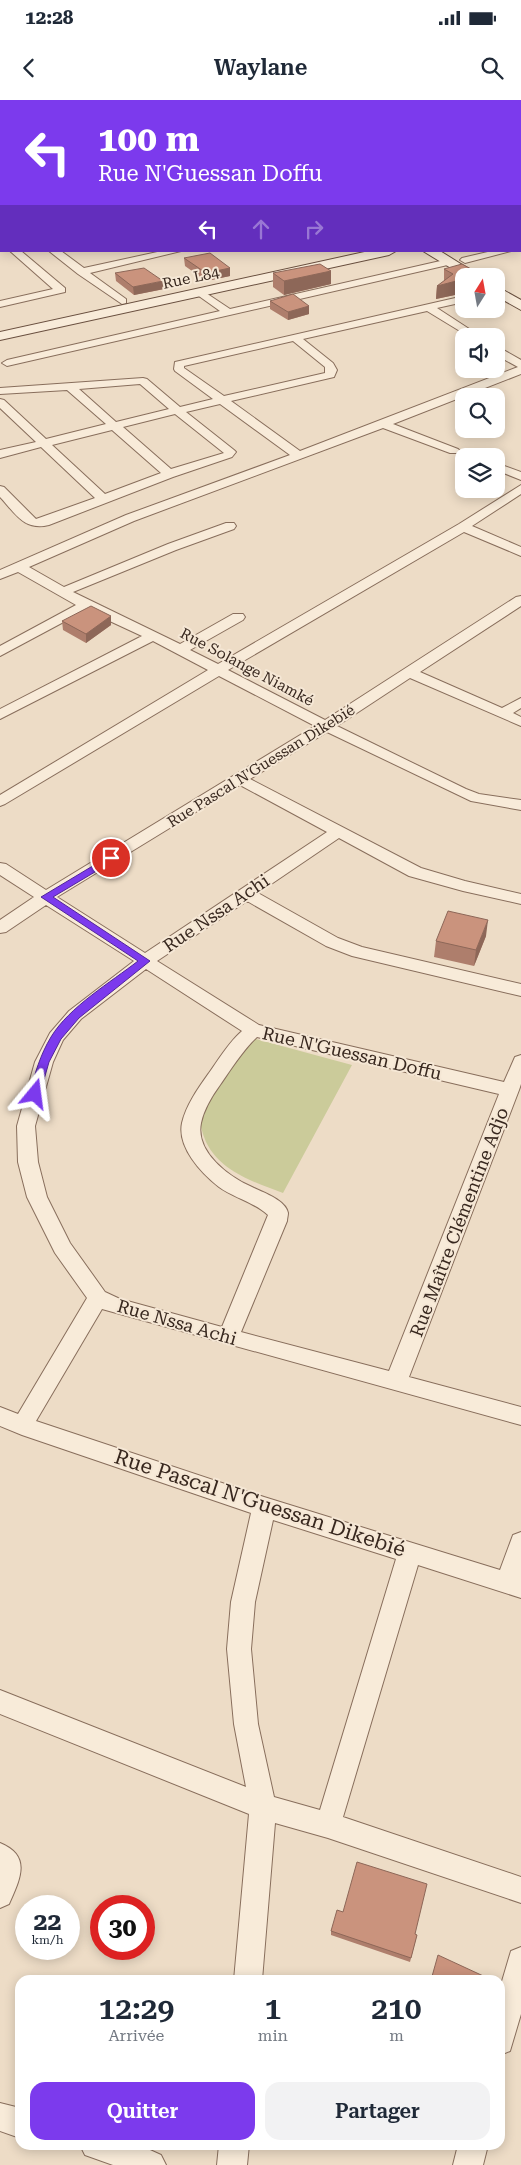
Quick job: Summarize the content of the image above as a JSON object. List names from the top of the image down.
{
  "streets": {
    "main road": ["Rue L84"],
    "street": [
      "Rue Solange Niamké",
      "Rue Pascal N'Guessan Dikebié",
      "Rue Nssa Achi",
      "Rue N'Guessan Doffu",
      "Rue Maître Clémentine Adjo"
    ]
  },
  "crossings": [
    ["Rue Solange Niamké", "Rue Pascal N'Guessan Dikebié"],
    ["Rue Pascal N'Guessan Dikebié", "Rue N'Guessan Doffu"],
    ["Rue Nssa Achi", "Rue N'Guessan Doffu"],
    ["Rue Nssa Achi", "Rue Maître Clémentine Adjo"],
    ["Rue N'Guessan Doffu", "Rue Maître Clémentine Adjo"]
  ],
  "north": "top",
  "page": {
    "status": "12:28",
    "header": "Waylane",
    "turn": ["100 m", "Rue N'Guessan Doffu"],
    "speed": "22 km/h",
    "limit": "30",
    "eta": [
      "12:29",
      "Arrivée",
      "1",
      "min",
      "210",
      "m"
    ],
    "buttons": ["Quitter", "Partager"]
  }
}
